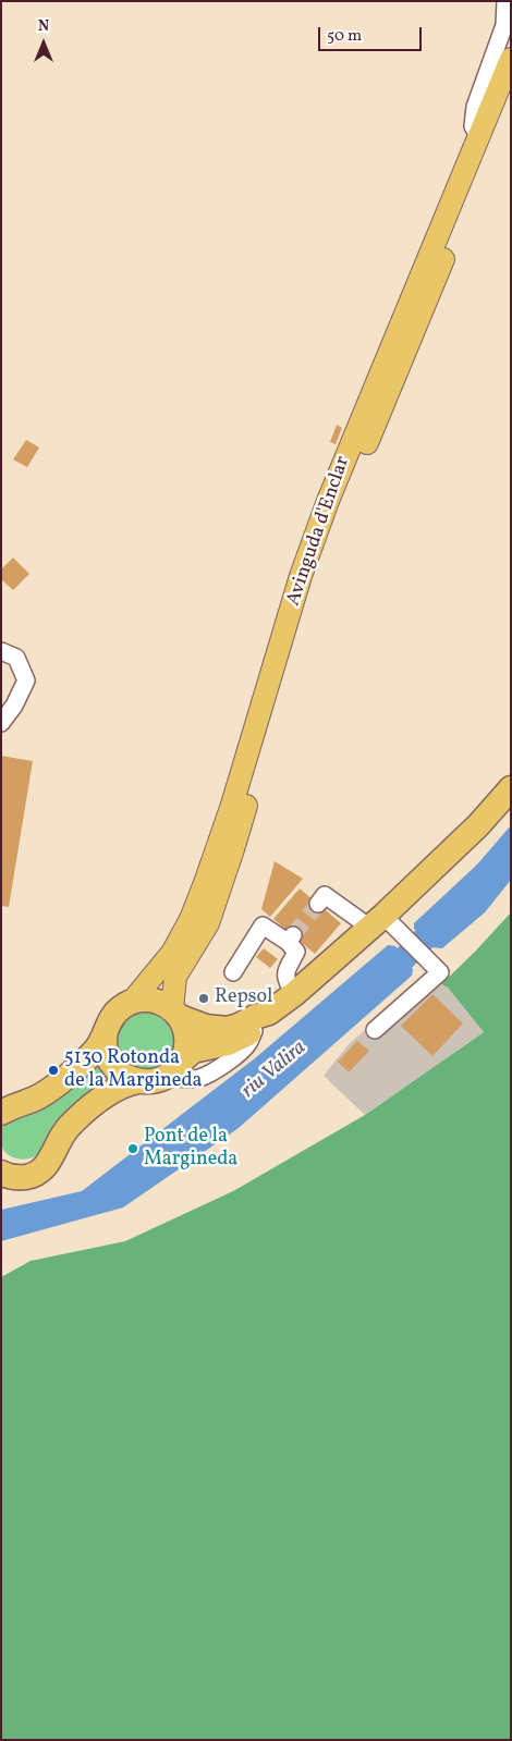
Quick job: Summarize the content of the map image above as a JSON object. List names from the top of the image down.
{
  "streets": {
    "main road": ["Avinguda d'Enclar"]
  },
  "water": ["riu Valira"],
  "places": ["Repsol", "5130 Rotonda de la Margineda", "Pont de la Margineda"],
  "scale_bar": "50 m",
  "north": "top"
}
